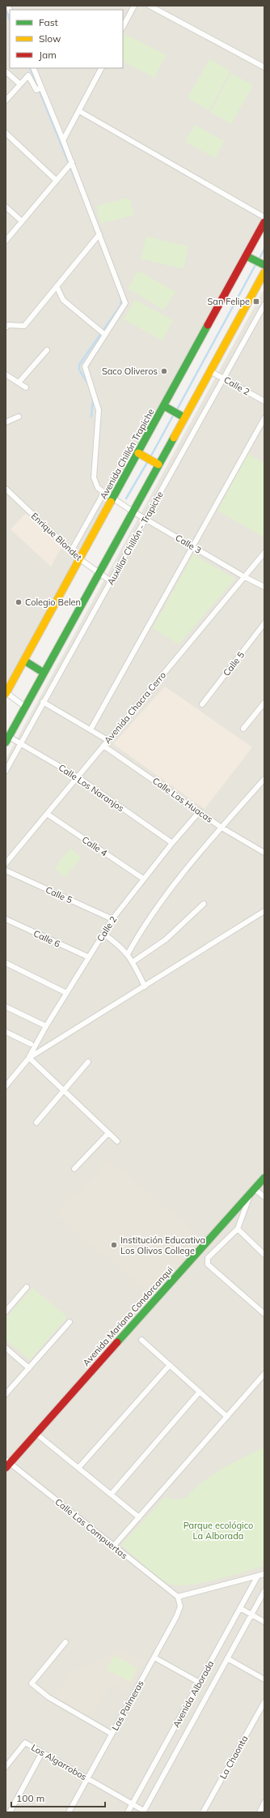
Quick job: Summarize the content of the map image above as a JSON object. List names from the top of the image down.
{
  "streets": {
    "main road": ["Avenida Chillón Trapiche", "Avenida Mariano Condorcanqui"],
    "street": [
      "Calle 2",
      "Enrique Blondet",
      "Auxiliar Chillón - Trapiche",
      "Calle 3",
      "Calle 5",
      "Avenida Chacra Cerro",
      "Calle Los Naranjos",
      "Calle Las Huacas",
      "Calle 4",
      "Calle 6",
      "Calle Las Compuertas",
      "Avenida Alborada",
      "Las Palmeras",
      "La Chaonta",
      "Los Algarrobos"
    ]
  },
  "crossings": [
    ["Calle 2", "Auxiliar Chillón - Trapiche"],
    ["Calle 2", "Calle 5"],
    ["Calle 2", "Calle Los Naranjos"],
    ["Calle 2", "Calle Las Huacas"],
    ["Calle 2", "Calle 4"],
    ["Calle 2", "Calle 6"],
    ["Avenida Chillón Trapiche", "Enrique Blondet"],
    ["Avenida Chillón Trapiche", "Calle 3"],
    ["Enrique Blondet", "Auxiliar Chillón - Trapiche"],
    ["Auxiliar Chillón - Trapiche", "Calle 3"],
    ["Auxiliar Chillón - Trapiche", "Calle Los Naranjos"],
    ["Calle 3", "Avenida Chacra Cerro"],
    ["Avenida Chacra Cerro", "Calle Los Naranjos"],
    ["Avenida Chacra Cerro", "Calle Las Huacas"],
    ["Avenida Chacra Cerro", "Calle 4"],
    ["Avenida Mariano Condorcanqui", "Calle Las Compuertas"],
    ["Calle Las Compuertas", "Las Palmeras"],
    ["Avenida Alborada", "Los Algarrobos"],
    ["Las Palmeras", "Los Algarrobos"]
  ],
  "parks": ["Parque ecológico La Alborada"],
  "places": {
    "transit": ["San Felipe"],
    "other": ["Saco Oliveros", "Colegio Belen", "Institución Educativa Los Olivos College"]
  },
  "legend": ["Fast", "Slow", "Jam"],
  "scale_bar": "100 m"
}
